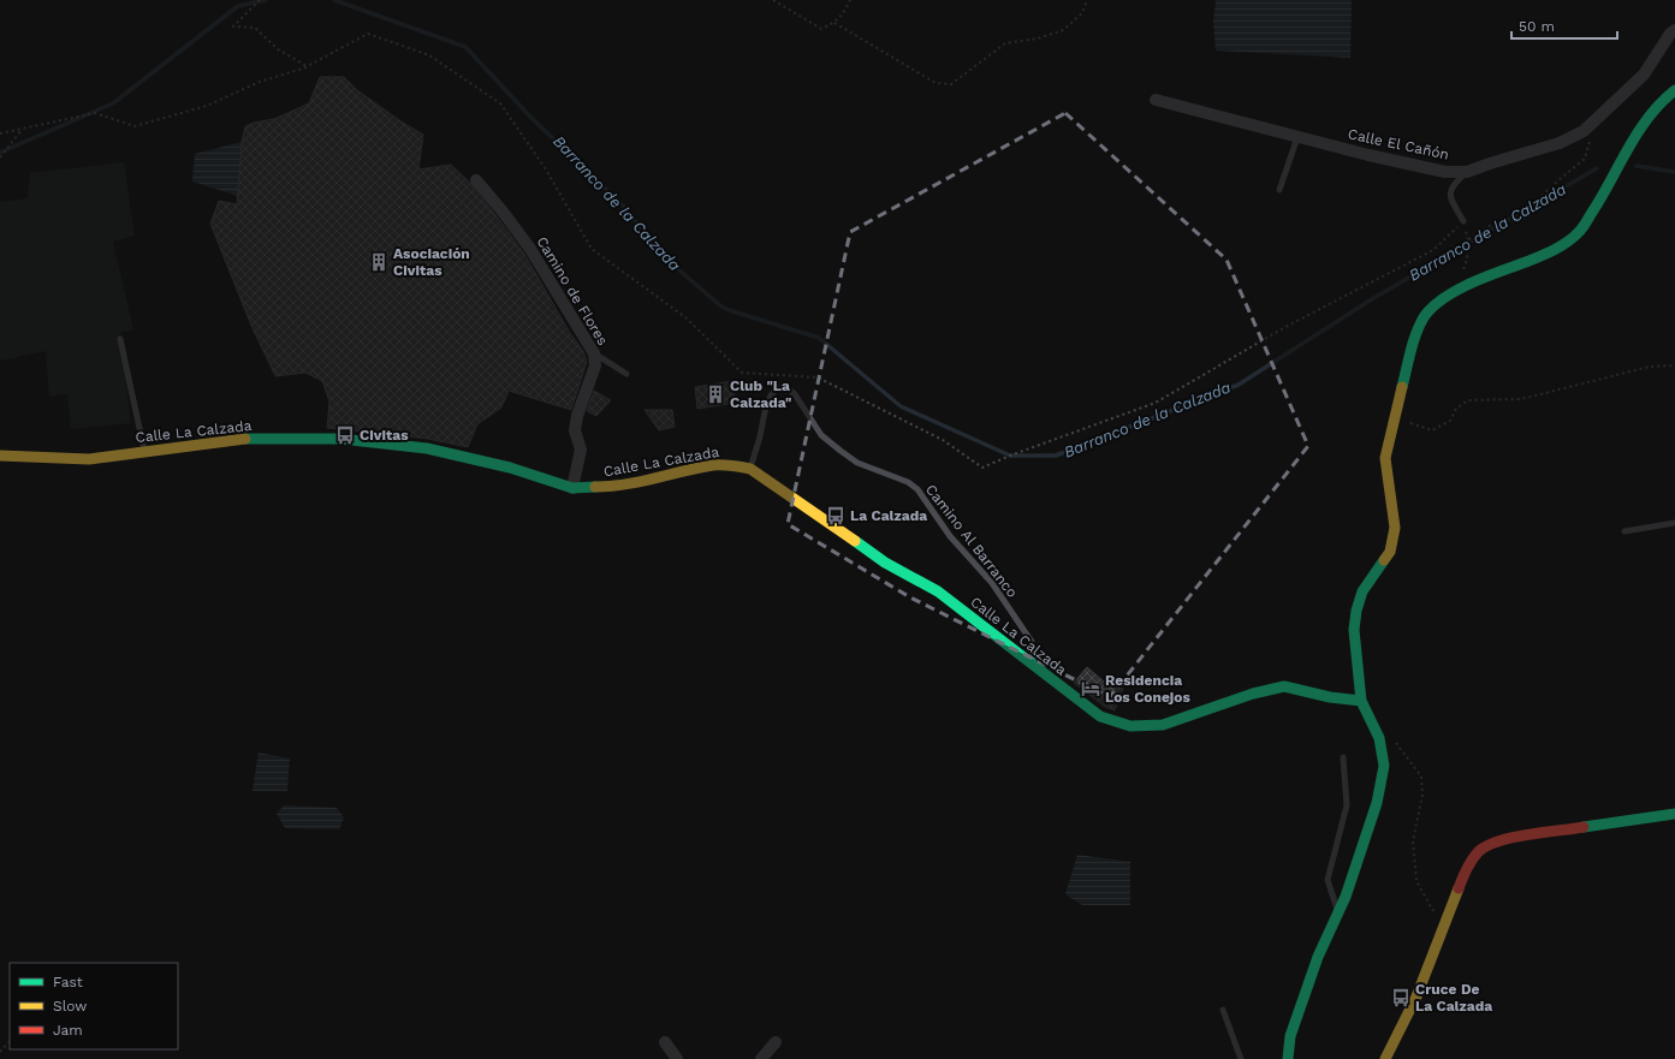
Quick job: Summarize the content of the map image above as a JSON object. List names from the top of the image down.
{
  "streets": {
    "main road": ["Calle La Calzada"],
    "street": ["Calle El Cañón", "Camino de Flores"],
    "lane": ["Camino Al Barranco"]
  },
  "crossings": [
    ["Camino de Flores", "Calle La Calzada"],
    ["Calle La Calzada", "Camino Al Barranco"]
  ],
  "water": ["Barranco de la Calzada"],
  "places": {
    "building": ["Asociación Civitas", "Club \"La Calzada\""],
    "bus stop": ["Civitas", "La Calzada", "Cruce De La Calzada"],
    "hotel": ["Residencia Los Conejos"]
  },
  "legend": ["Fast", "Slow", "Jam"],
  "scale_bar": "50 m"
}
